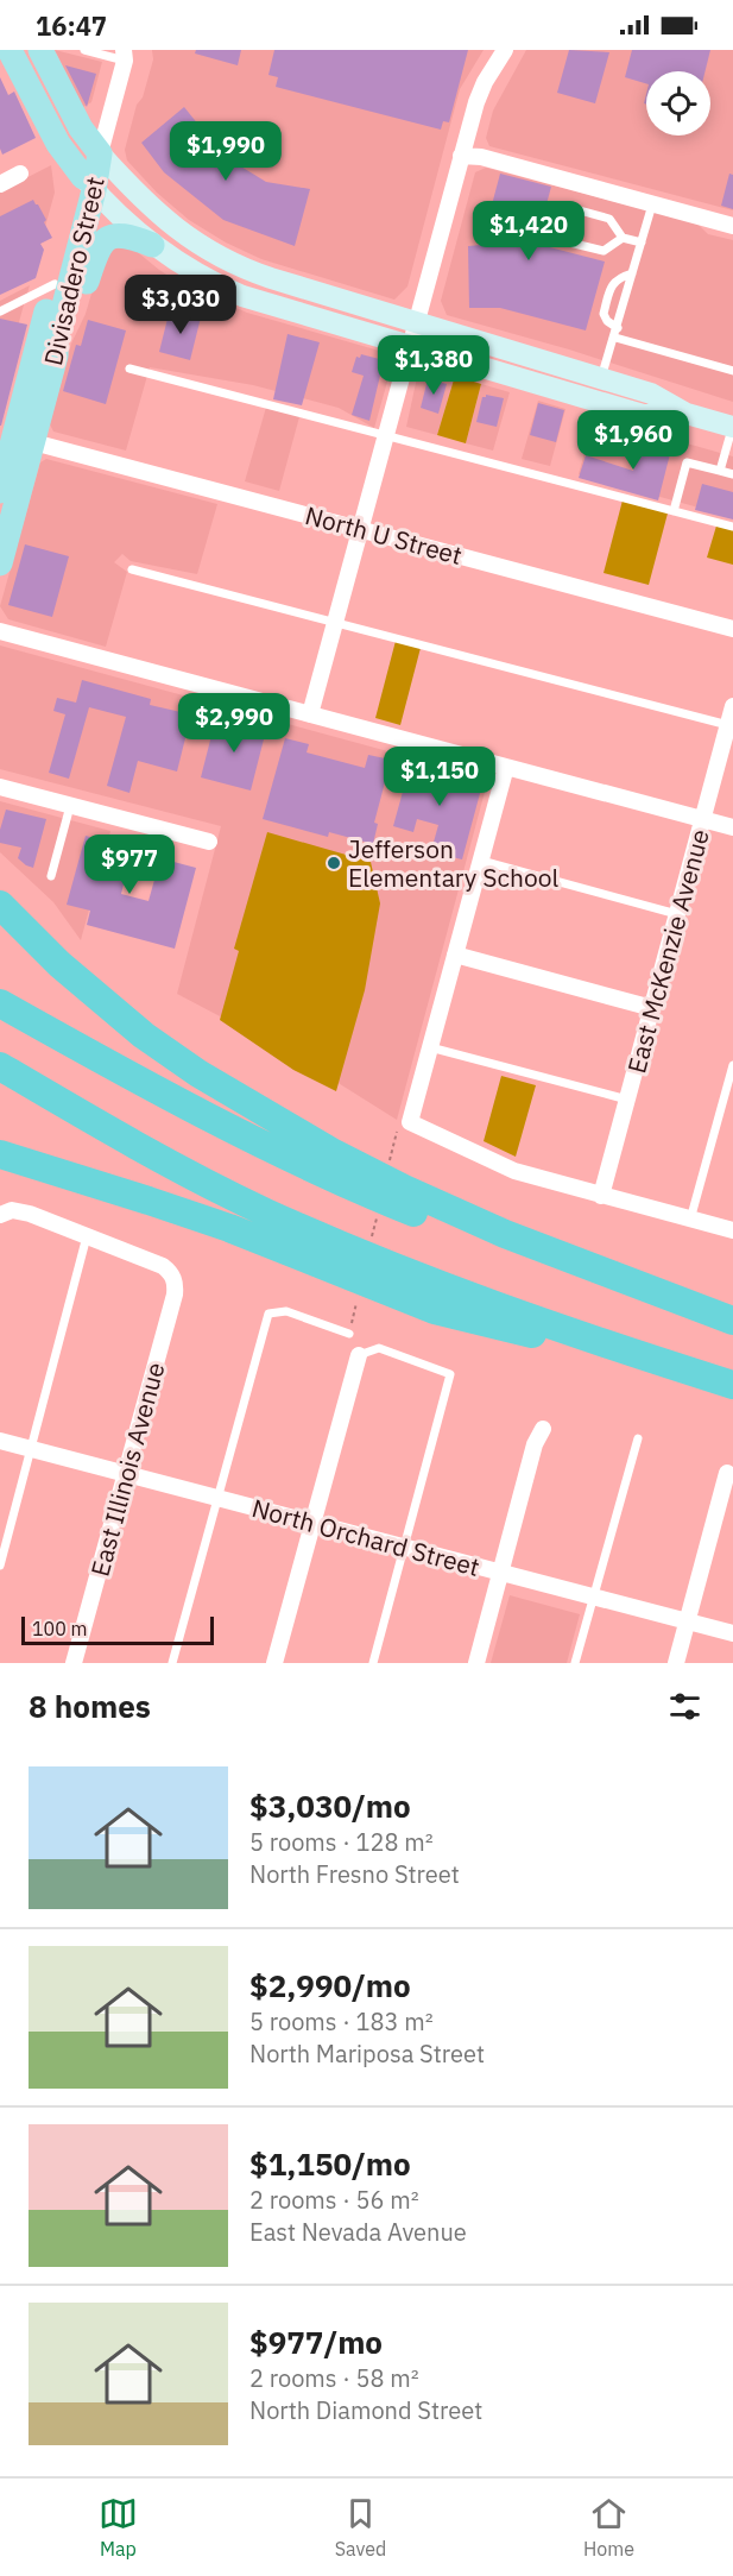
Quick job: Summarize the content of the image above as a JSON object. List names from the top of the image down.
{
  "streets": {
    "main road": ["Divisadero Street"],
    "street": [
      "North U Street",
      "East McKenzie Avenue",
      "East Illinois Avenue",
      "North Orchard Street"
    ]
  },
  "crossings": [
    ["Divisadero Street", "North U Street"],
    ["East Illinois Avenue", "North Orchard Street"]
  ],
  "places": ["Jefferson Elementary School"],
  "scale_bar": "100 m",
  "page": {
    "status": "16:47",
    "price": [
      "$1,990",
      "$1,420",
      "$3,030",
      "$1,380",
      "$1,960",
      "$2,990",
      "$1,150",
      "$977"
    ],
    "scale": "100 m",
    "heading": "8 homes",
    "list": [
      {
        "name": "$3,030/mo",
        "note": "5 rooms · 128 m² · North Fresno Street"
      },
      {
        "name": "$2,990/mo",
        "note": "5 rooms · 183 m² · North Mariposa Street"
      },
      {
        "name": "$1,150/mo",
        "note": "2 rooms · 56 m² · East Nevada Avenue"
      },
      {
        "name": "$977/mo",
        "note": "2 rooms · 58 m² · North Diamond Street"
      }
    ],
    "tabs": ["Map", "Saved", "Home"]
  }
}
